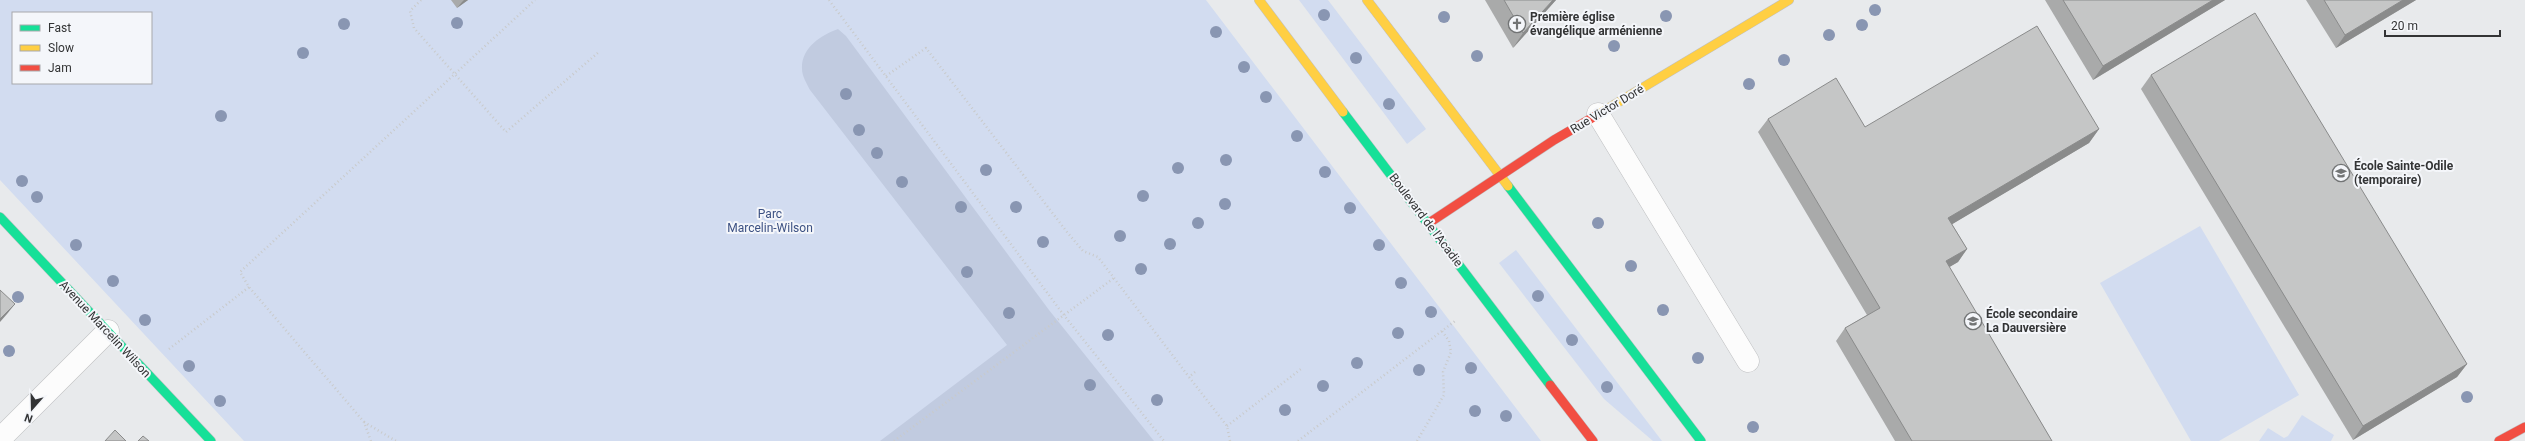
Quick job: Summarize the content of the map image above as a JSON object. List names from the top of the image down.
{
  "streets": {
    "main road": ["Rue Victor Doré", "Boulevard de l'Acadie", "Avenue Marcelin Wilson"]
  },
  "crossings": [
    ["Rue Victor Doré", "Boulevard de l'Acadie"]
  ],
  "parks": ["Parc Marcelin-Wilson"],
  "places": {
    "church": ["Première église évangélique arménienne"],
    "school or university": ["École Sainte-Odile (temporaire)", "École secondaire La Dauversière"]
  },
  "legend": ["Fast", "Slow", "Jam"],
  "scale_bar": "20 m",
  "north": "bottom"
}
